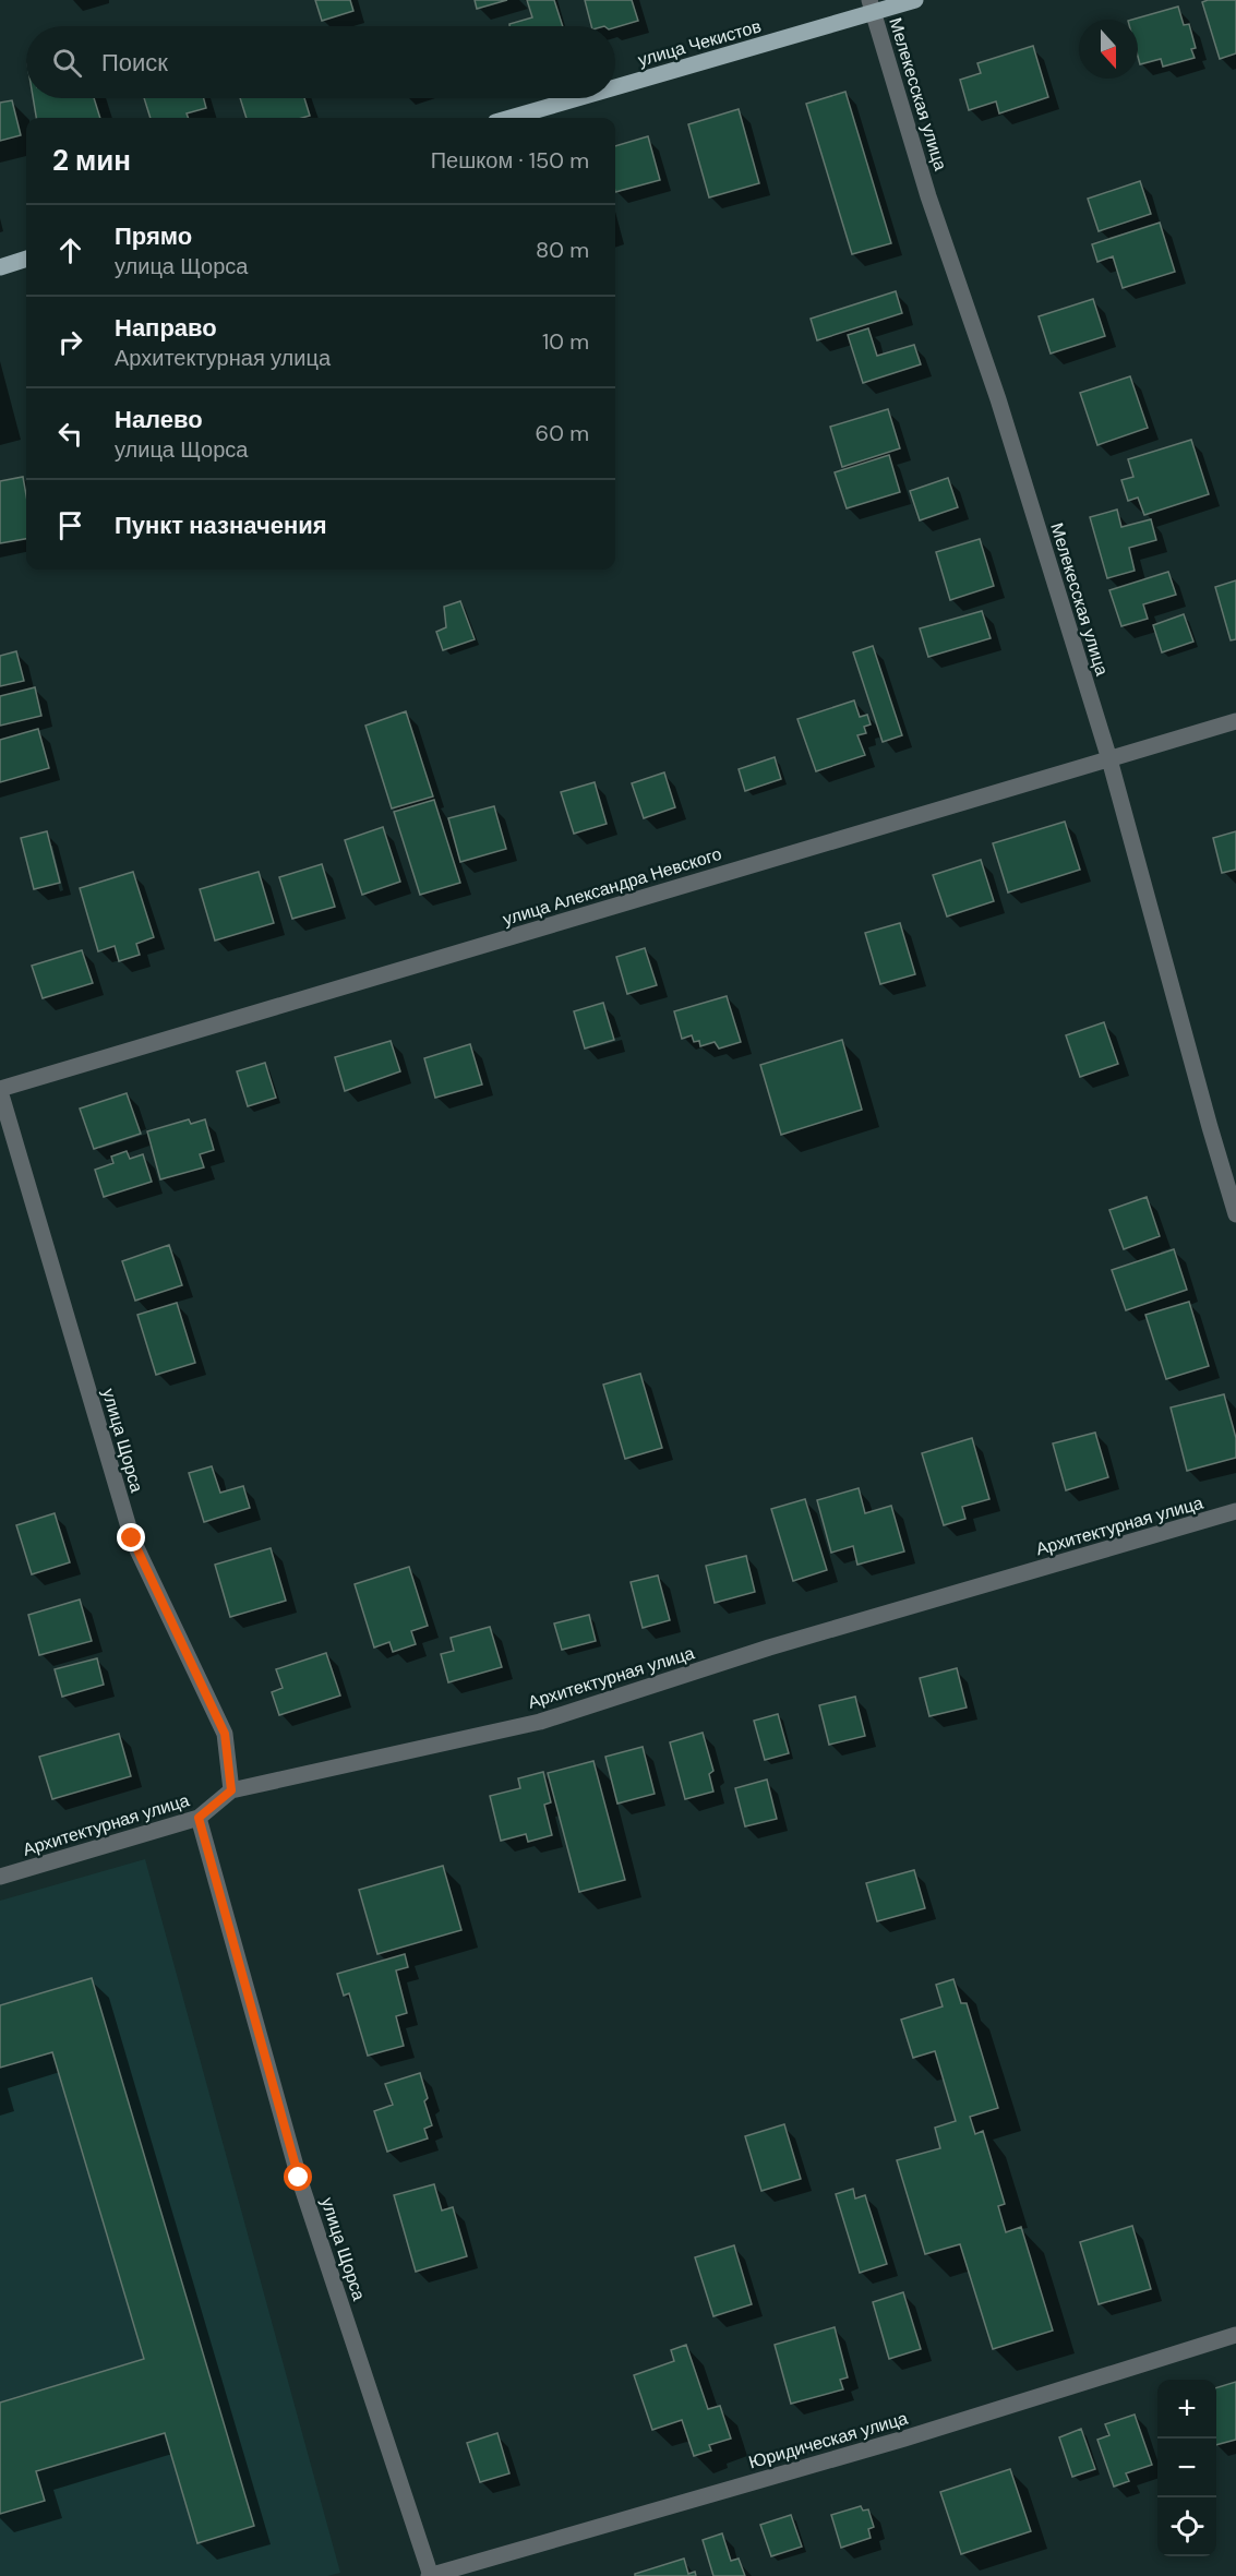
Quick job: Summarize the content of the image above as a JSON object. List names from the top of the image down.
{
  "streets": {
    "main road": ["улица Чекистов"],
    "street": [
      "Мелекесская улица",
      "улица Александра Невского",
      "улица Щорса",
      "Архитектурная улица",
      "Юридическая улица"
    ]
  },
  "crossings": [
    ["улица Чекистов", "Мелекесская улица"],
    ["Мелекесская улица", "улица Александра Невского"],
    ["улица Александра Невского", "улица Щорса"],
    ["улица Щорса", "Архитектурная улица"],
    ["улица Щорса", "Юридическая улица"]
  ],
  "north": "bottom",
  "page": {
    "search": "Поиск",
    "heading": ["2 мин", "Пешком · 150 m"],
    "list": [
      ["Прямо", "улица Щорса", "80 m"],
      ["Направо", "Архитектурная улица", "10 m"],
      ["Налево", "улица Щорса", "60 m"],
      "Пункт назначения"
    ],
    "map_buttons": ["+", "−"]
  }
}
